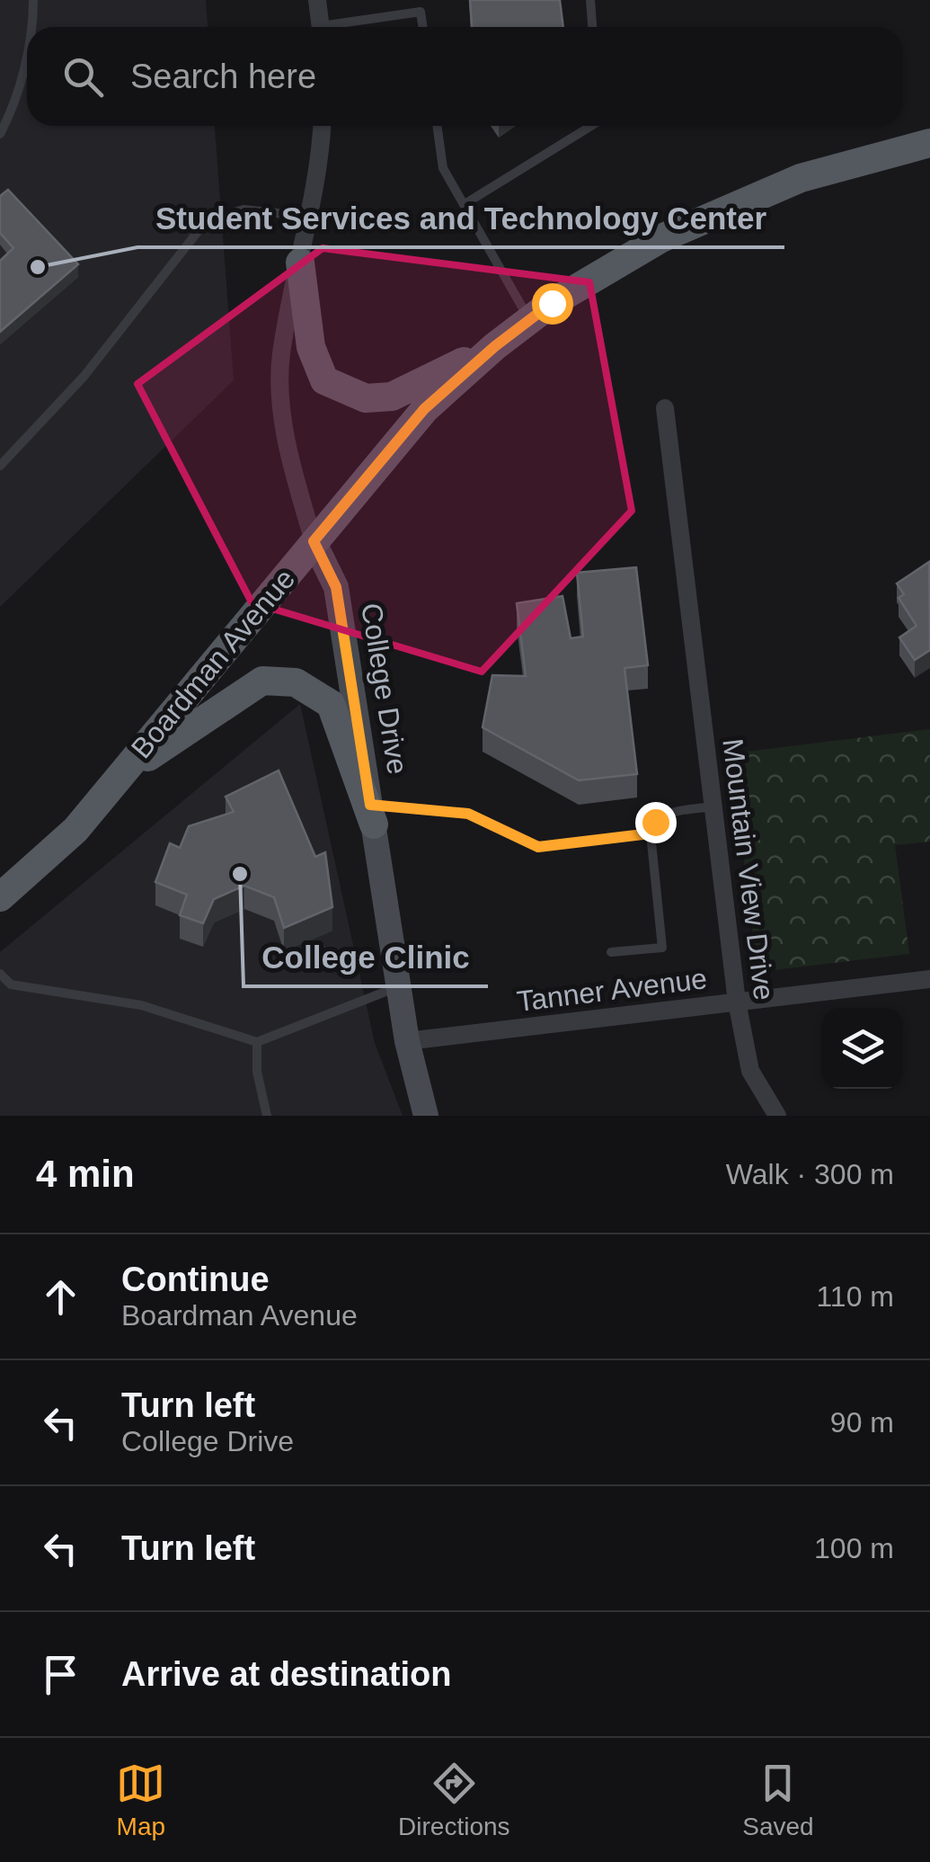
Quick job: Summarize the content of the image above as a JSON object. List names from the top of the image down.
{
  "streets": {
    "main road": ["Boardman Avenue", "College Drive"],
    "street": ["Mountain View Drive", "Tanner Avenue"]
  },
  "crossings": [
    ["Boardman Avenue", "College Drive"],
    ["College Drive", "Tanner Avenue"],
    ["Mountain View Drive", "Tanner Avenue"]
  ],
  "places": ["Student Services and Technology Center", "College Clinic"],
  "page": {
    "search": "Search here",
    "heading": ["4 min", "Walk · 300 m"],
    "list": [
      ["Continue", "Boardman Avenue", "110 m"],
      ["Turn left", "College Drive", "90 m"],
      ["Turn left", "100 m"],
      "Arrive at destination"
    ],
    "nav": ["Map", "Directions", "Saved"]
  }
}
